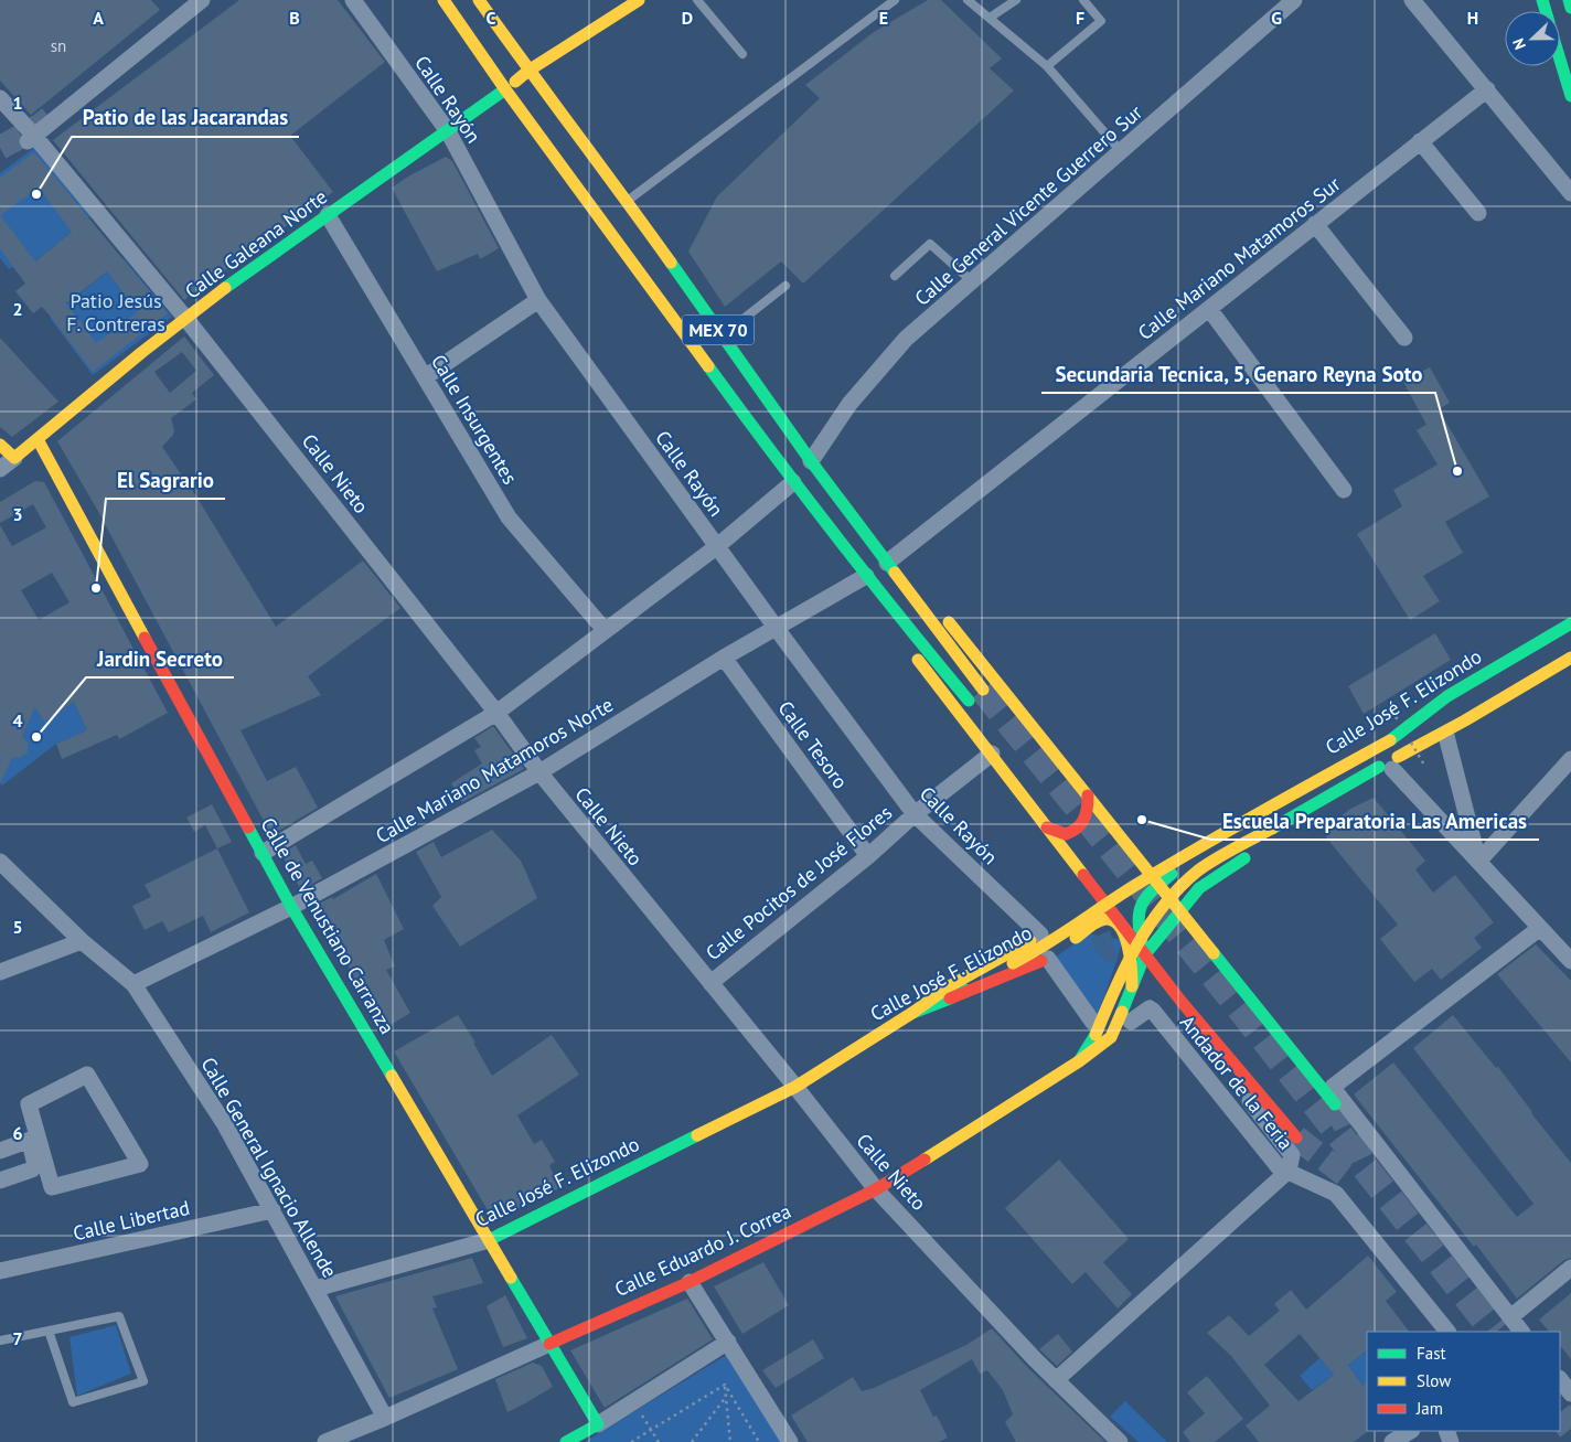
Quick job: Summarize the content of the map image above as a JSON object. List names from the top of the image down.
{
  "streets": {
    "street": [
      "Calle Rayón",
      "Calle General Vicente Guerrero Sur",
      "Calle Galeana Norte",
      "Calle Mariano Matamoros Sur",
      "MEX 70",
      "Calle Insurgentes",
      "Calle Nieto",
      "Calle José F. Elizondo",
      "Calle Tesoro",
      "Calle Mariano Matamoros Norte",
      "Calle Pocitos de José Flores",
      "Calle de Venustiano Carranza",
      "Andador de la Feria",
      "Calle General Ignacio Allende",
      "Calle Libertad",
      "Calle Eduardo J. Correa"
    ]
  },
  "crossings": [
    ["Calle Rayón", "Calle Galeana Norte"],
    ["Calle Rayón", "Calle Mariano Matamoros Norte"],
    ["Calle Rayón", "Calle Pocitos de José Flores"],
    ["Calle General Vicente Guerrero Sur", "MEX 70"],
    ["Calle Galeana Norte", "MEX 70"],
    ["Calle Galeana Norte", "Calle Insurgentes"],
    ["Calle Galeana Norte", "Calle Nieto"],
    ["Calle Galeana Norte", "Calle de Venustiano Carranza"],
    ["Calle Mariano Matamoros Sur", "MEX 70"],
    ["MEX 70", "Calle Mariano Matamoros Norte"],
    ["MEX 70", "Calle Pocitos de José Flores"],
    ["MEX 70", "Calle Eduardo J. Correa"],
    ["Calle Nieto", "Calle José F. Elizondo"],
    ["Calle Nieto", "Calle Mariano Matamoros Norte"],
    ["Calle Nieto", "Calle Pocitos de José Flores"],
    ["Calle Nieto", "Calle Eduardo J. Correa"],
    ["Calle José F. Elizondo", "Calle de Venustiano Carranza"],
    ["Calle José F. Elizondo", "Calle General Ignacio Allende"],
    ["Calle Tesoro", "Calle Mariano Matamoros Norte"],
    ["Calle Tesoro", "Calle Pocitos de José Flores"],
    ["Calle Mariano Matamoros Norte", "Calle de Venustiano Carranza"],
    ["Calle Mariano Matamoros Norte", "Calle General Ignacio Allende"],
    ["Calle de Venustiano Carranza", "Calle Eduardo J. Correa"],
    ["Calle General Ignacio Allende", "Calle Libertad"],
    ["Calle General Ignacio Allende", "Calle Eduardo J. Correa"]
  ],
  "parks": ["Patio Jesús F. Contreras"],
  "places": [
    "Patio de las Jacarandas",
    "Secundaria Tecnica, 5, Genaro Reyna Soto",
    "El Sagrario",
    "Jardin Secreto",
    "Escuela Preparatoria Las Americas"
  ],
  "house_numbers": ["sn"],
  "legend": ["Fast", "Slow", "Jam"],
  "north": "left",
  "grid": {
    "columns": [
      "A",
      "B",
      "C",
      "D",
      "E",
      "F",
      "G",
      "H"
    ],
    "rows": [
      "1",
      "2",
      "3",
      "4",
      "5",
      "6",
      "7"
    ]
  }
}
